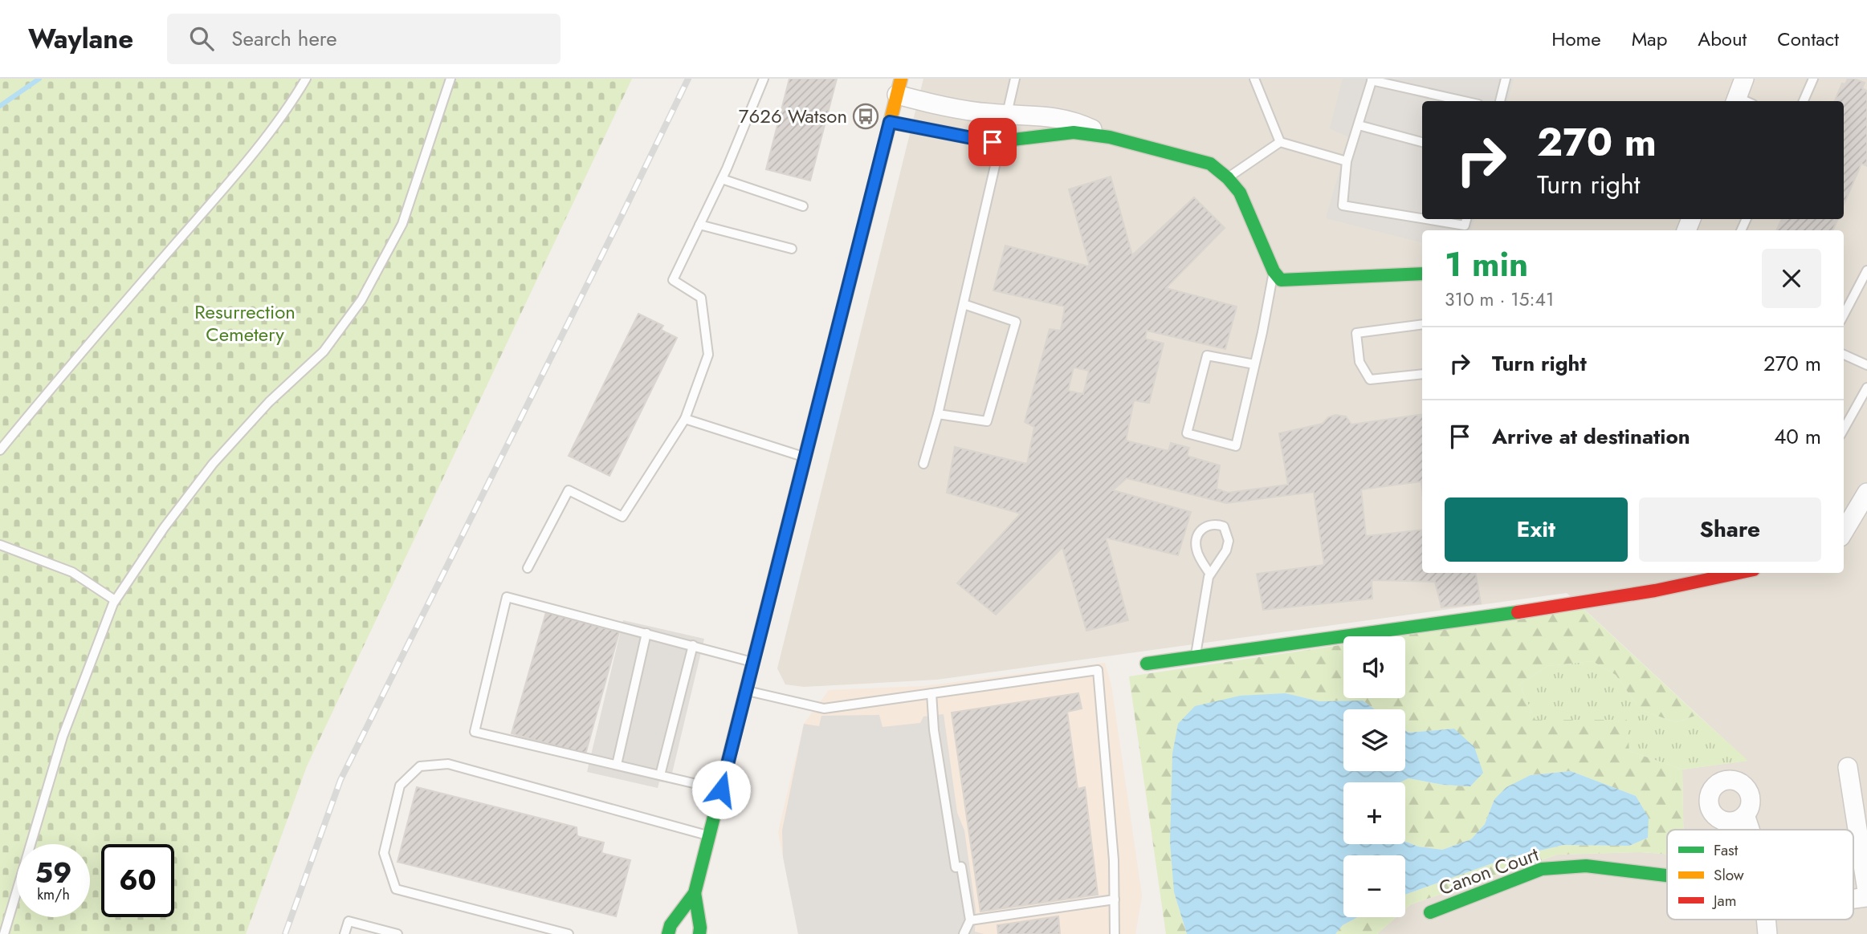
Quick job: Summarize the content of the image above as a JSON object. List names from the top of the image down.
{
  "streets": {
    "street": ["Canon Court"]
  },
  "parks": ["Resurrection Cemetery"],
  "places": {
    "bus stop": ["7626 Watson"]
  },
  "legend": ["Fast", "Slow", "Jam"],
  "page": {
    "header": "Waylane",
    "search": "Search here",
    "nav": [
      "Home",
      "Map",
      "About",
      "Contact"
    ],
    "turn": ["270 m", "Turn right"],
    "heading": ["1 min", "310 m · 15:41"],
    "list": [
      {
        "name": "Turn right",
        "value": "270 m"
      },
      {
        "name": "Arrive at destination",
        "value": "40 m"
      }
    ],
    "buttons": ["Exit", "Share"],
    "map_buttons": ["+", "−"],
    "speed": "59 km/h",
    "limit": "60"
  }
}
